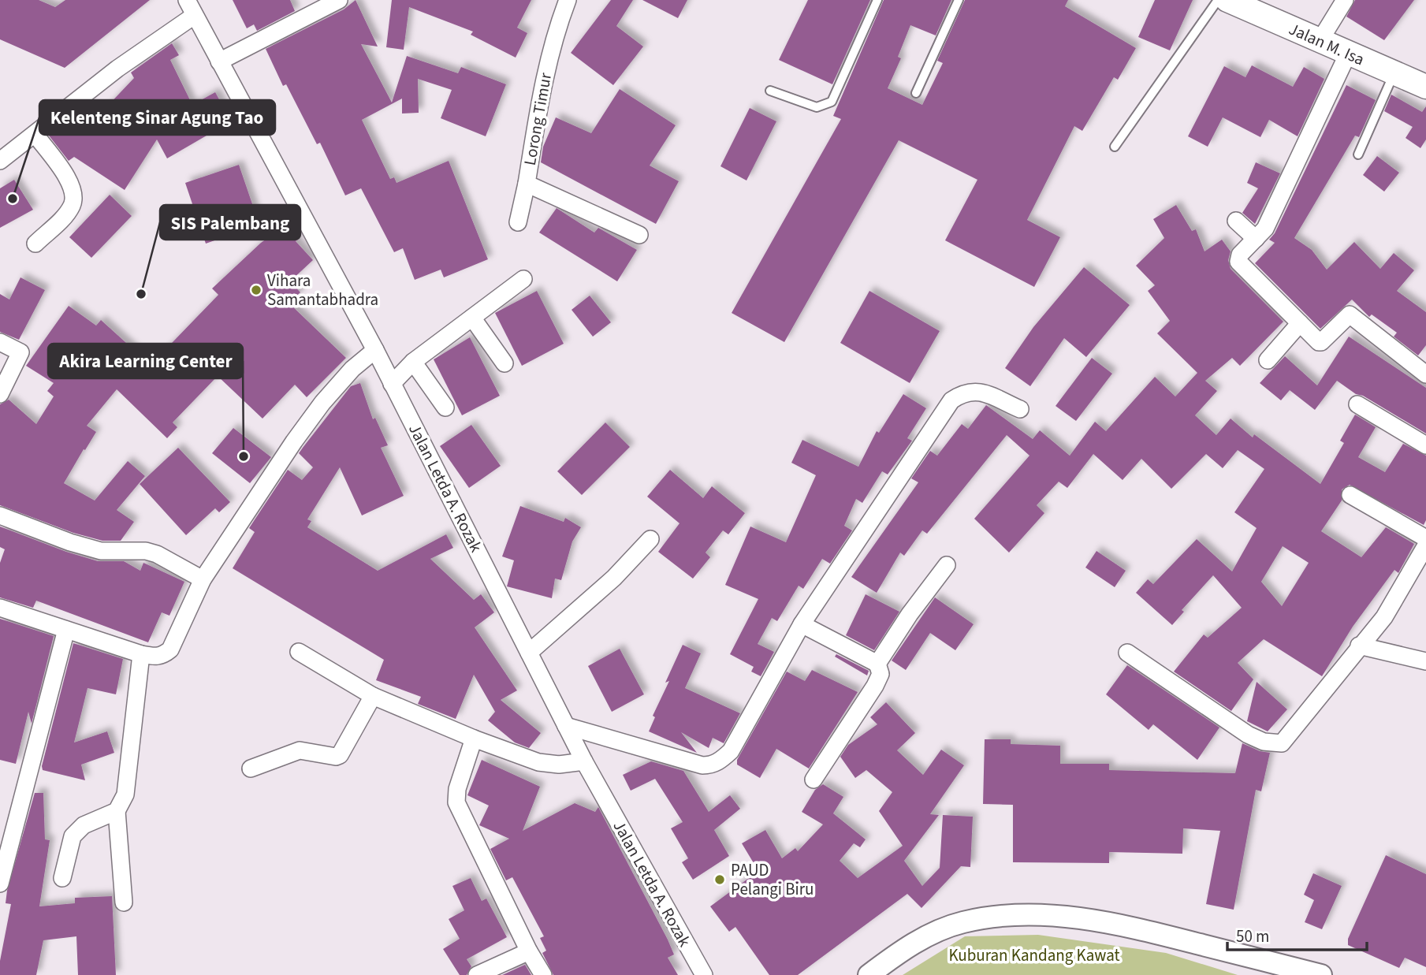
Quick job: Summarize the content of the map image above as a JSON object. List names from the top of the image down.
{
  "streets": {
    "main road": ["Jalan M. Isa"],
    "street": ["Lorong Timur", "Jalan Letda A. Rozak"]
  },
  "parks": ["Kuburan Kandang Kawat"],
  "places": [
    "Kelenteng Sinar Agung Tao",
    "Vihara Samantabhadra",
    "SIS Palembang",
    "Akira Learning Center",
    "PAUD Pelangi Biru"
  ],
  "scale_bar": "50 m"
}
